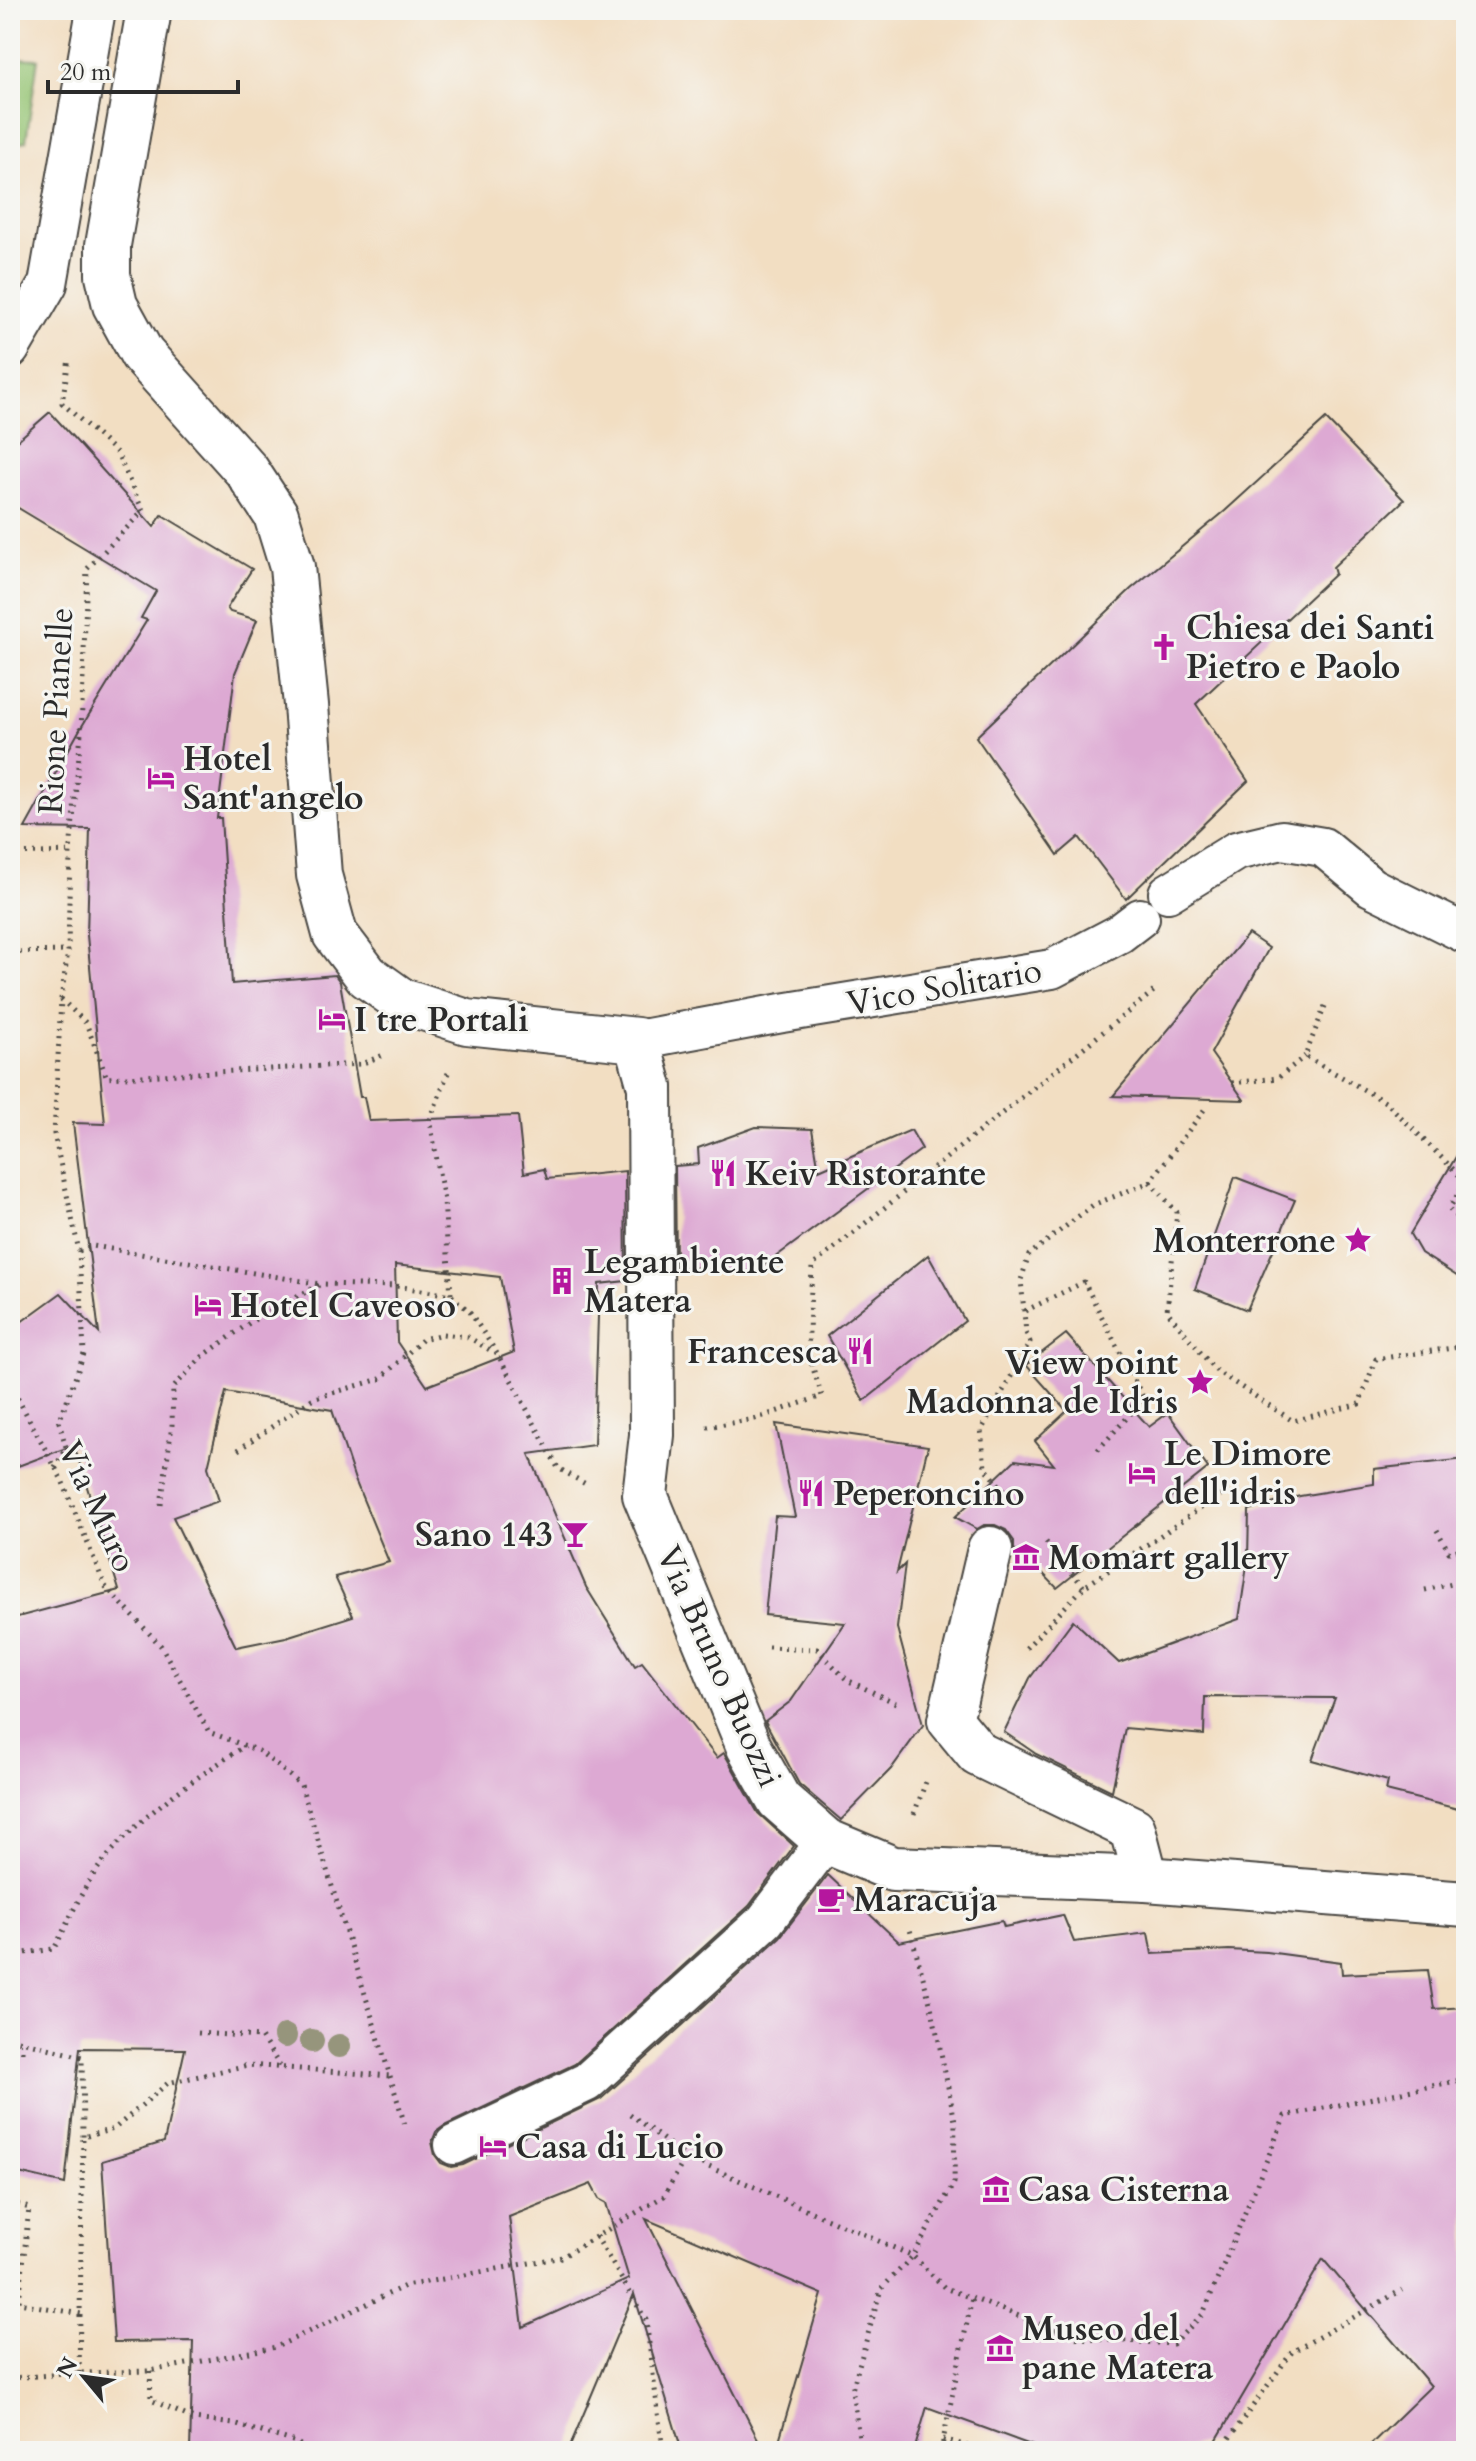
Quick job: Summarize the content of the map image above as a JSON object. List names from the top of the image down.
{
  "streets": {
    "street": ["Vico Solitario", "Via Bruno Buozzi"],
    "path": ["Rione Pianelle", "Via Muro"]
  },
  "crossings": [
    ["Rione Pianelle", "Via Muro"],
    ["Vico Solitario", "Via Bruno Buozzi"]
  ],
  "places": {
    "church": ["Chiesa dei Santi Pietro e Paolo"],
    "hotel": [
      "Hotel Sant'angelo",
      "I tre Portali",
      "Hotel Caveoso",
      "Le Dimore dell'idris",
      "Casa di Lucio"
    ],
    "restaurant": ["Keiv Ristorante", "Francesca", "Peperoncino"],
    "place": ["Monterrone", "View point Madonna de Idris"],
    "building": ["Legambiente Matera"],
    "bar": ["Sano 143"],
    "museum": ["Momart gallery", "Casa Cisterna", "Museo del pane Matera"],
    "cafe": ["Maracuja"]
  },
  "scale_bar": "20 m",
  "north": "top left"
}
